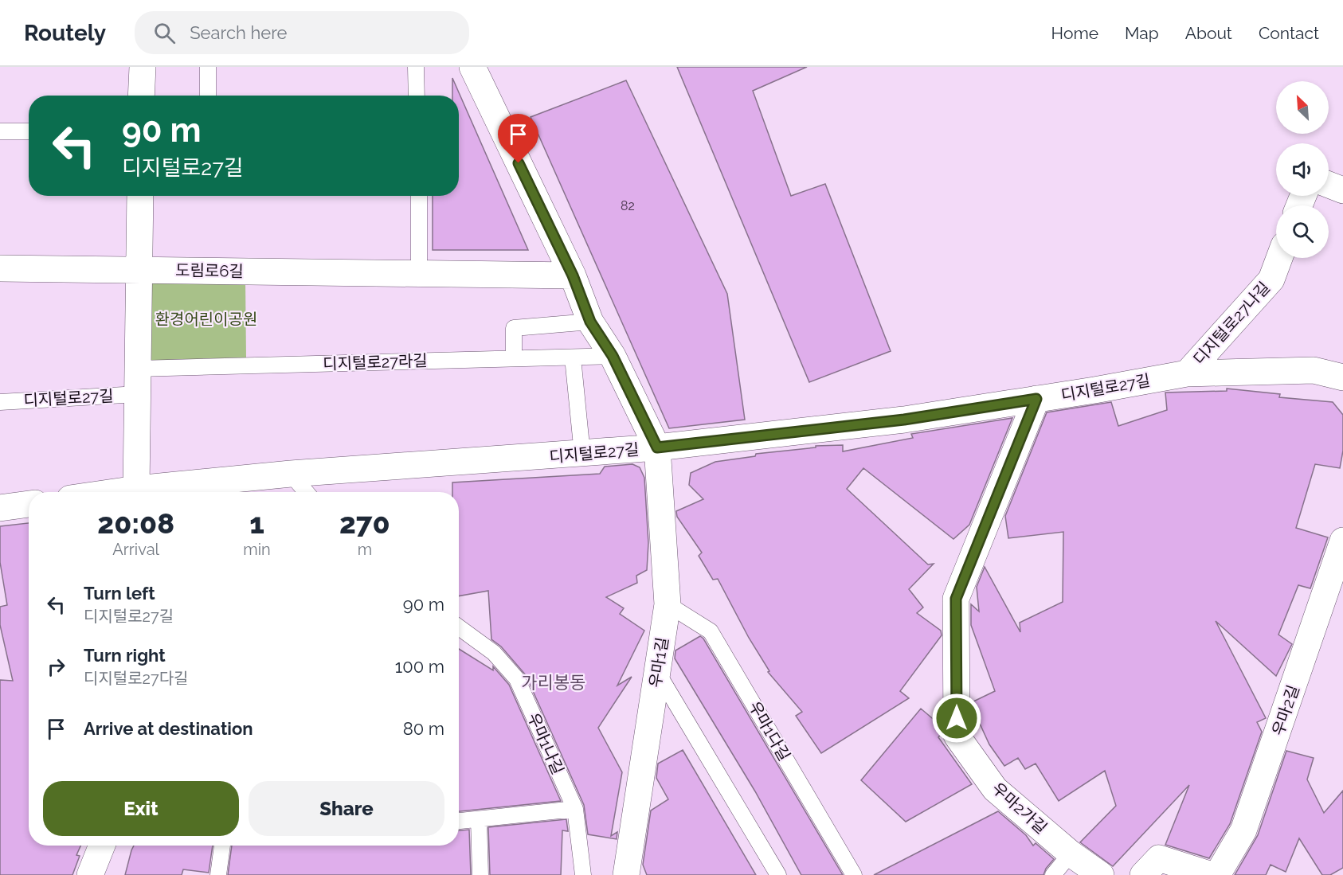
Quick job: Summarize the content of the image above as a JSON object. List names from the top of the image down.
{
  "streets": {
    "street": [
      "도림로6길",
      "디지털로27나길",
      "디지털로27길",
      "우마1길",
      "우마2길",
      "우마2가길"
    ],
    "lane": ["디지털로27라길", "우마1다길", "우마1나길"]
  },
  "crossings": [
    ["디지털로27나길", "디지털로27길"],
    ["디지털로27길", "우마1길"],
    ["디지털로27길", "우마2가길"],
    ["우마1길", "우마1다길"]
  ],
  "districts": ["가리봉동"],
  "parks": ["환경어린이공원"],
  "house_numbers": ["82"],
  "north": "top left",
  "page": {
    "header": "Routely",
    "search": "Search here",
    "nav": [
      "Home",
      "Map",
      "About",
      "Contact"
    ],
    "turn": ["90 m", "디지털로27길"],
    "eta": [
      "20:08",
      "Arrival",
      "1",
      "min",
      "270",
      "m"
    ],
    "list": [
      {
        "name": "Turn left",
        "note": "디지털로27길",
        "value": "90 m"
      },
      {
        "name": "Turn right",
        "note": "디지털로27다길",
        "value": "100 m"
      },
      {
        "name": "Arrive at destination",
        "value": "80 m"
      }
    ],
    "buttons": ["Exit", "Share"]
  }
}
